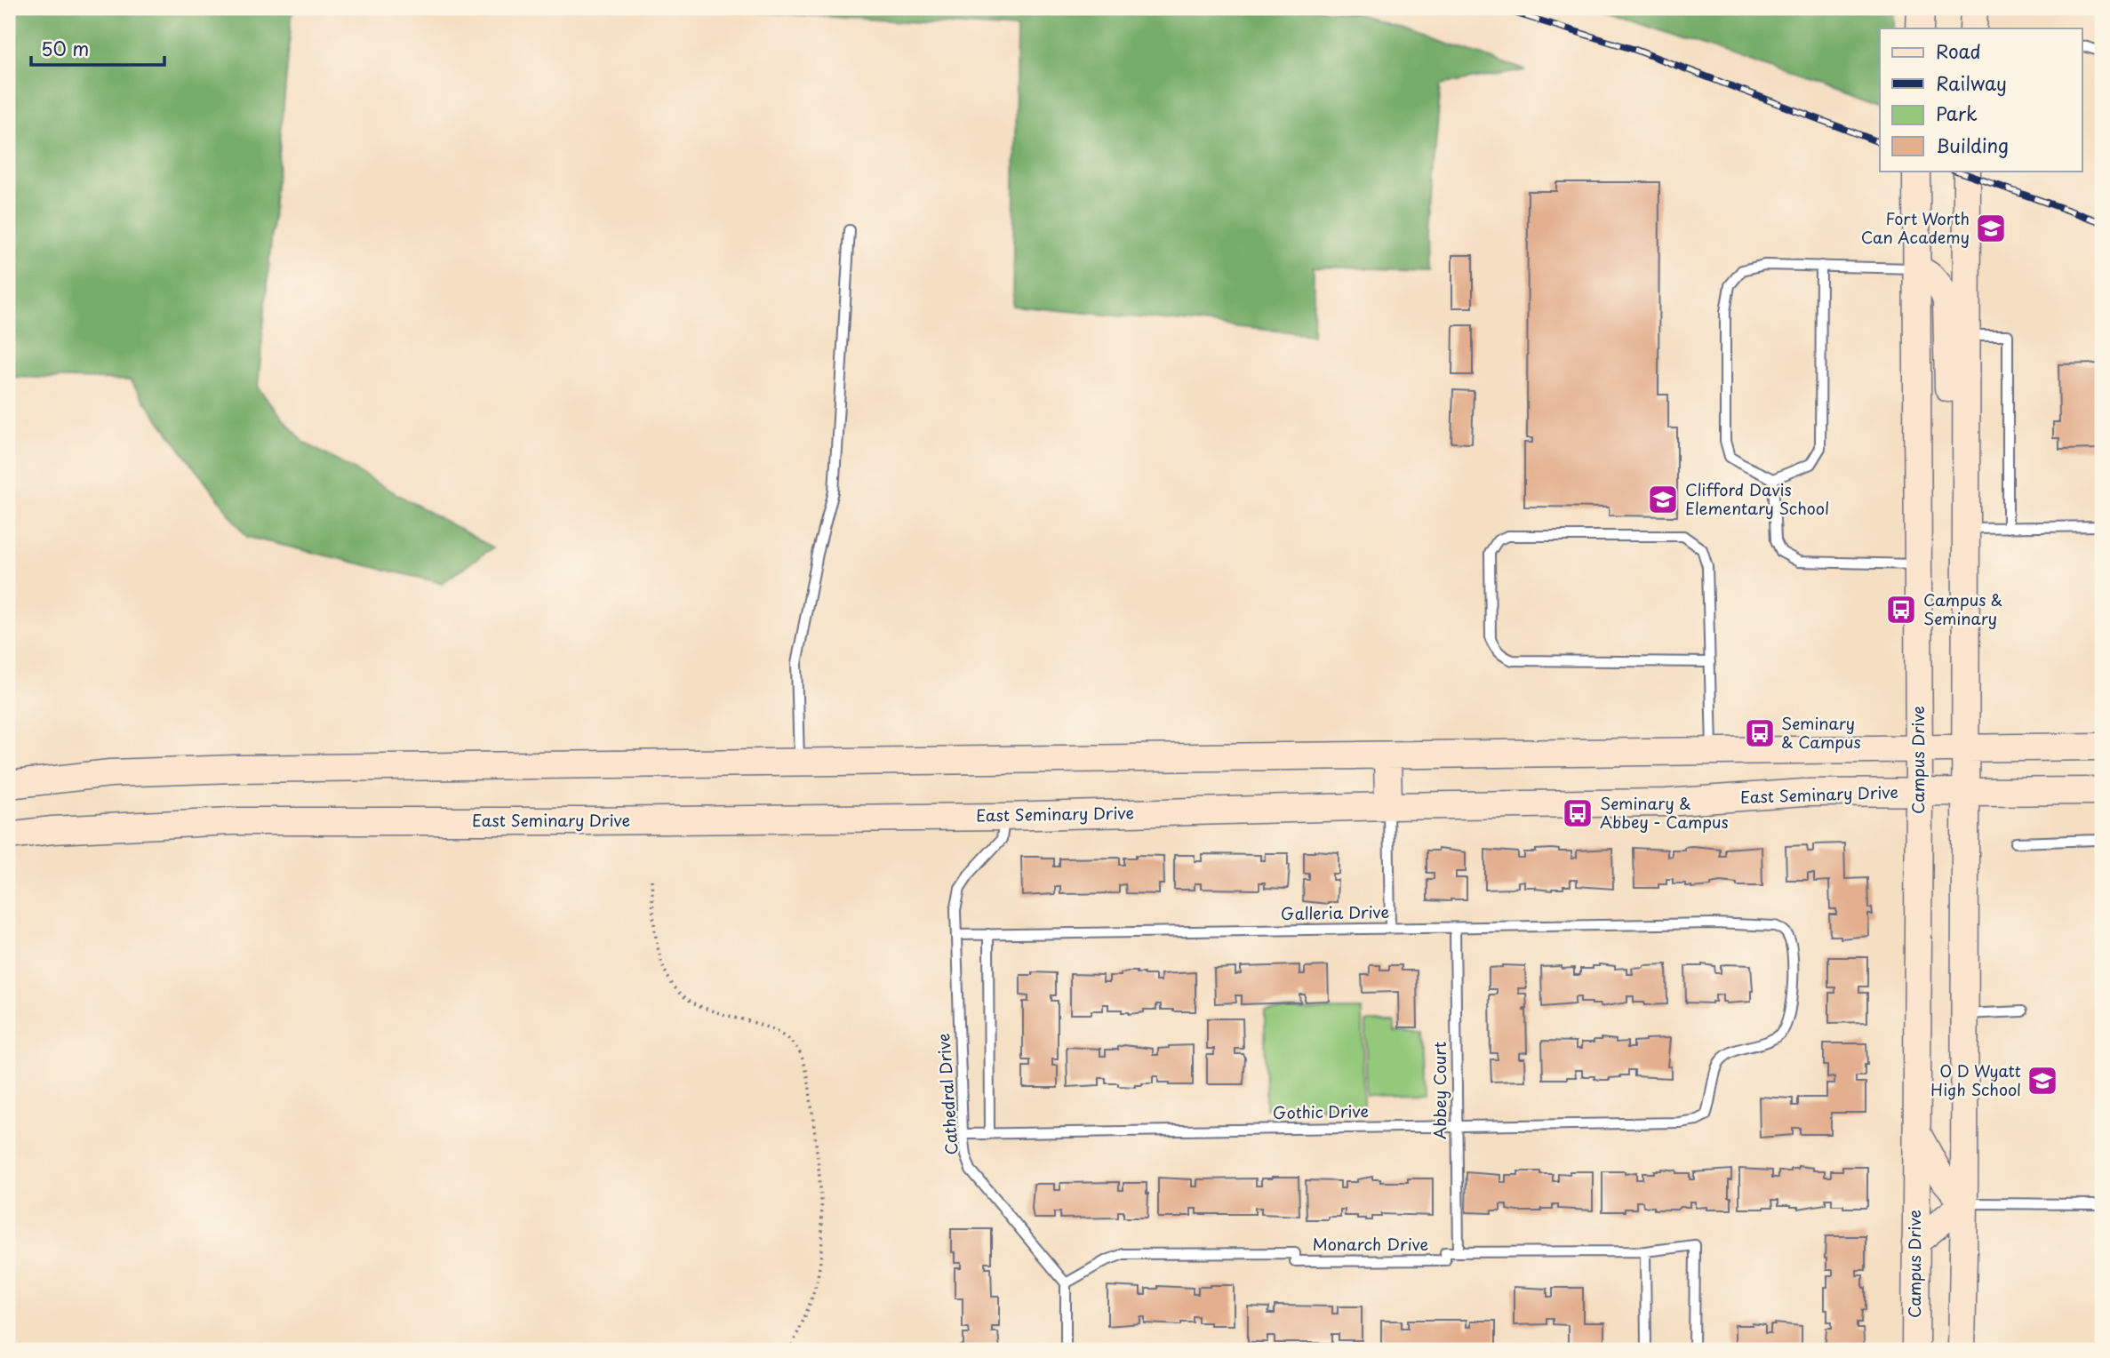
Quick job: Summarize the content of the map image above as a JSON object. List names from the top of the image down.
{
  "streets": {
    "main road": ["Campus Drive", "East Seminary Drive"],
    "lane": [
      "Galleria Drive",
      "Abbey Court",
      "Cathedral Drive",
      "Gothic Drive",
      "Monarch Drive"
    ]
  },
  "crossings": [
    ["Campus Drive", "East Seminary Drive"],
    ["East Seminary Drive", "Cathedral Drive"],
    ["Galleria Drive", "Abbey Court"],
    ["Galleria Drive", "Cathedral Drive"],
    ["Galleria Drive", "Gothic Drive"],
    ["Abbey Court", "Gothic Drive"],
    ["Abbey Court", "Monarch Drive"],
    ["Cathedral Drive", "Gothic Drive"],
    ["Cathedral Drive", "Monarch Drive"]
  ],
  "places": {
    "school or university": ["Fort Worth Can Academy", "Clifford Davis Elementary School", "O D Wyatt High School"],
    "bus stop": ["Campus & Seminary", "Seminary & Campus", "Seminary & Abbey - Campus"]
  },
  "legend": [
    "Road",
    "Railway",
    "Park",
    "Building"
  ],
  "scale_bar": "50 m"
}
